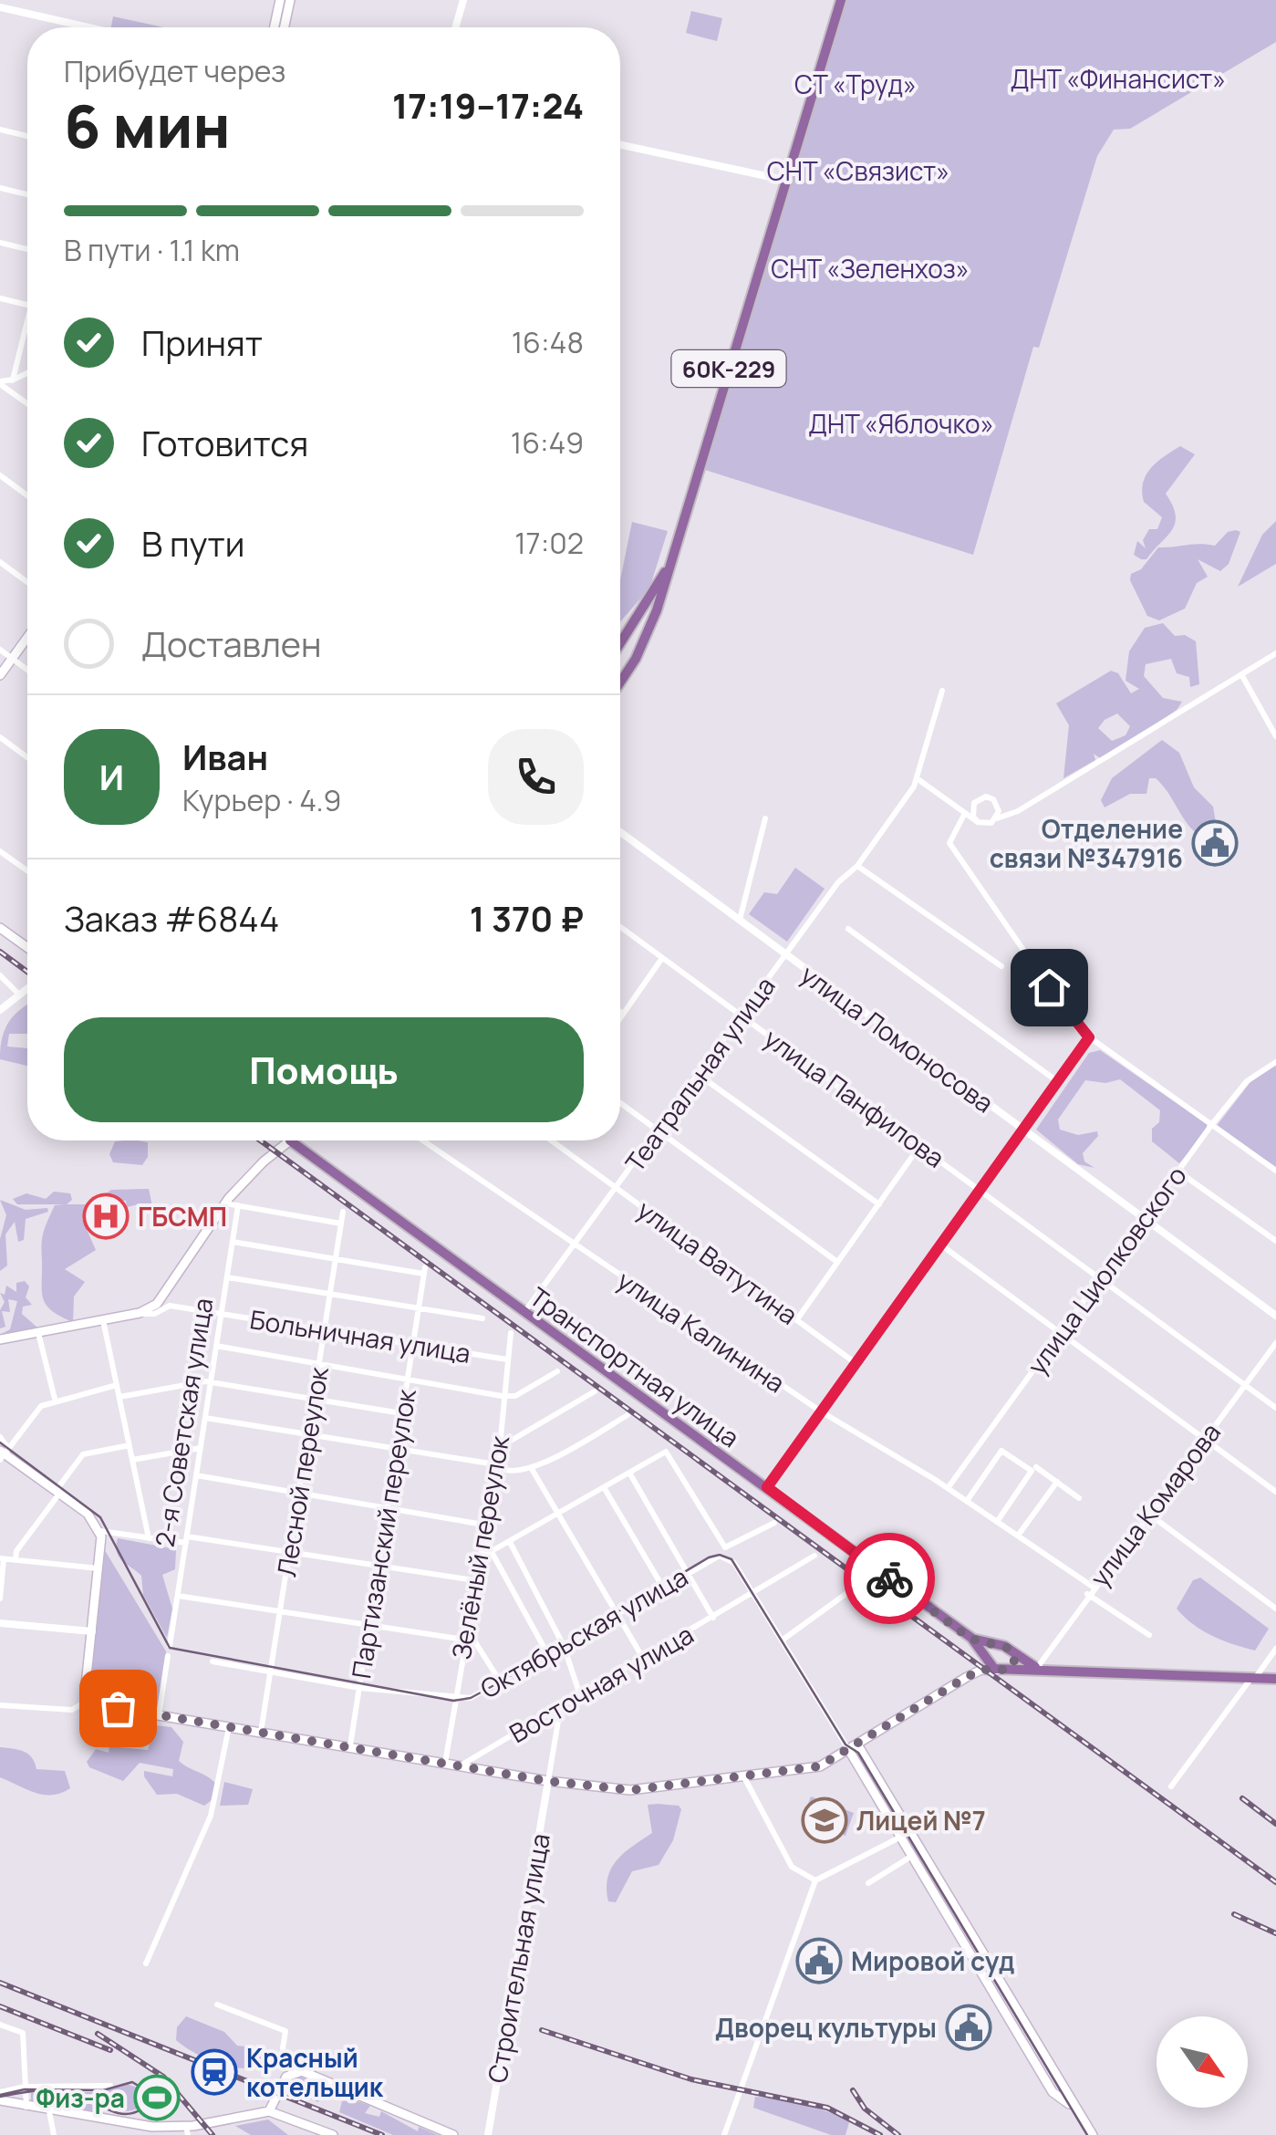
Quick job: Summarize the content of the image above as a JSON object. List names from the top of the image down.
{
  "streets": {
    "main road": ["60К-229", "Больничная улица", "Транспортная улица"],
    "street": [
      "улица Ломоносова",
      "Театральная улица",
      "улица Панфилова",
      "улица Ватутина",
      "улица Циолковского",
      "улица Калинина",
      "2-я Советская улица",
      "Лесной переулок",
      "улица Комарова",
      "Партизанский переулок",
      "Зелёный переулок",
      "Октябрьская улица",
      "Восточная улица",
      "Строительная улица"
    ]
  },
  "crossings": [
    ["улица Ломоносова", "Театральная улица"],
    ["улица Ломоносова", "улица Циолковского"],
    ["Театральная улица", "улица Панфилова"],
    ["Театральная улица", "улица Ватутина"],
    ["Театральная улица", "улица Калинина"],
    ["Театральная улица", "Транспортная улица"],
    ["улица Панфилова", "улица Циолковского"],
    ["улица Панфилова", "улица Комарова"],
    ["улица Циолковского", "улица Калинина"],
    ["улица Калинина", "улица Комарова"],
    ["Больничная улица", "2-я Советская улица"],
    ["Больничная улица", "Лесной переулок"],
    ["Больничная улица", "Партизанский переулок"],
    ["Больничная улица", "Зелёный переулок"],
    ["Лесной переулок", "Партизанский переулок"],
    ["Лесной переулок", "Октябрьская улица"],
    ["Партизанский переулок", "Октябрьская улица"],
    ["Зелёный переулок", "Октябрьская улица"],
    ["Октябрьская улица", "Восточная улица"]
  ],
  "parks": [
    "ДНТ «Финансист»",
    "СТ «Труд»",
    "СНТ «Связист»",
    "СНТ «Зеленхоз»",
    "ДНТ «Яблочко»"
  ],
  "places": {
    "public building": ["Отделение связи №347916", "Мировой суд", "Дворец культуры"],
    "hospital": ["ГБСМП"],
    "school or university": ["Лицей №7"],
    "station": ["Красный котельщик"],
    "sports": ["Физ-ра"]
  },
  "north": "bottom right",
  "page": {
    "heading": ["6 мин", "Прибудет через", "17:19–17:24"],
    "panel": [
      "Иван",
      "Курьер · 4.9",
      "Заказ #6844",
      "1 370 ₽"
    ],
    "bar": "В пути · 1.1 km",
    "list": [
      ["Принят", "16:48"],
      ["Готовится", "16:49"],
      ["В пути", "17:02"],
      "Доставлен"
    ],
    "round": "И",
    "buttons": "Помощь"
  }
}
